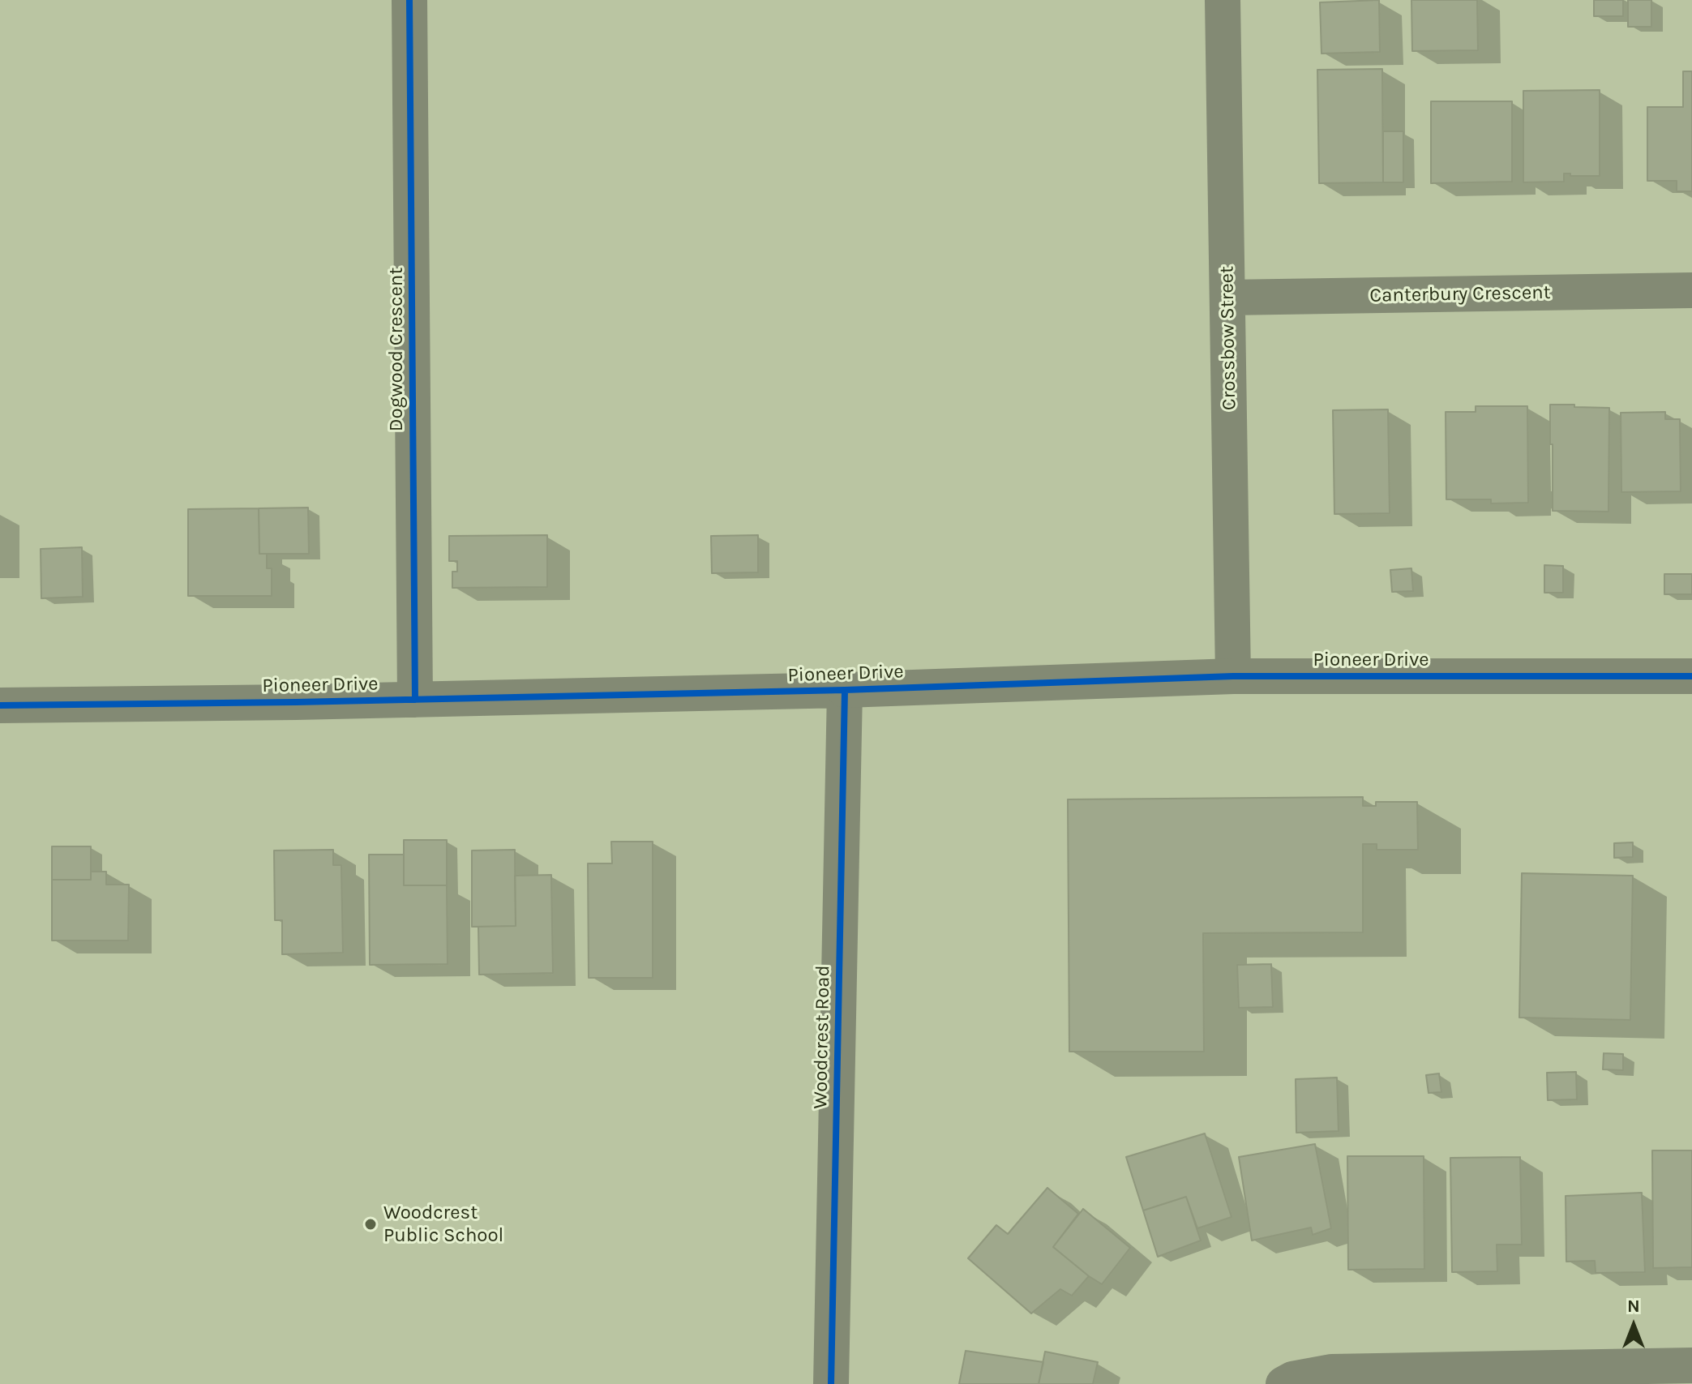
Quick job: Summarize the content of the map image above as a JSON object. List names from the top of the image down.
{
  "streets": {
    "street": [
      "Canterbury Crescent",
      "Crossbow Street",
      "Dogwood Crescent",
      "Pioneer Drive",
      "Woodcrest Road"
    ]
  },
  "crossings": [
    ["Canterbury Crescent", "Crossbow Street"],
    ["Crossbow Street", "Pioneer Drive"],
    ["Dogwood Crescent", "Pioneer Drive"],
    ["Pioneer Drive", "Woodcrest Road"]
  ],
  "places": ["Woodcrest Public School"],
  "north": "top"
}
